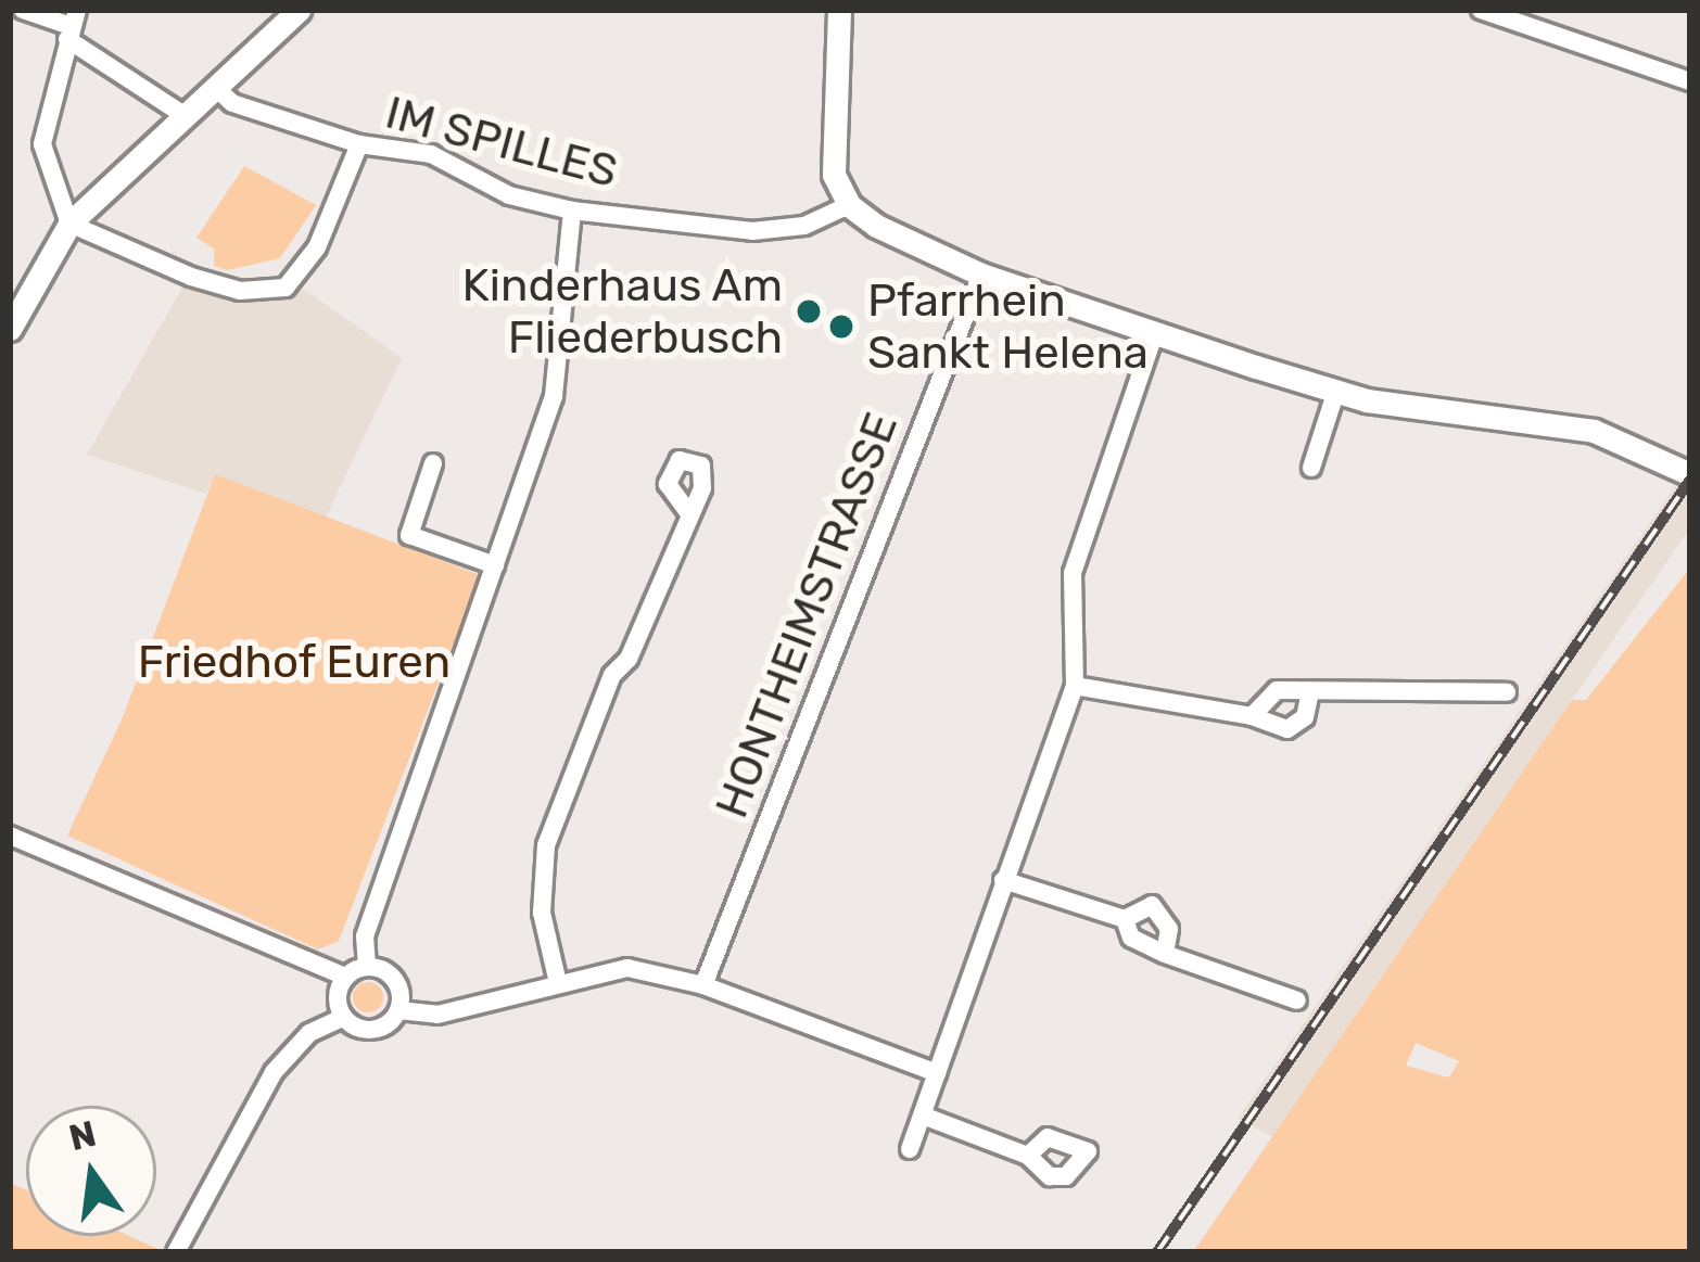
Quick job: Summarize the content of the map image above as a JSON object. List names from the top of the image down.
{
  "streets": {
    "street": ["IM SPILLES", "HONTHEIMSTRASSE"]
  },
  "parks": ["Friedhof Euren"],
  "places": ["Kinderhaus Am Fliederbusch", "Pfarrhein Sankt Helena"],
  "north": "top"
}
